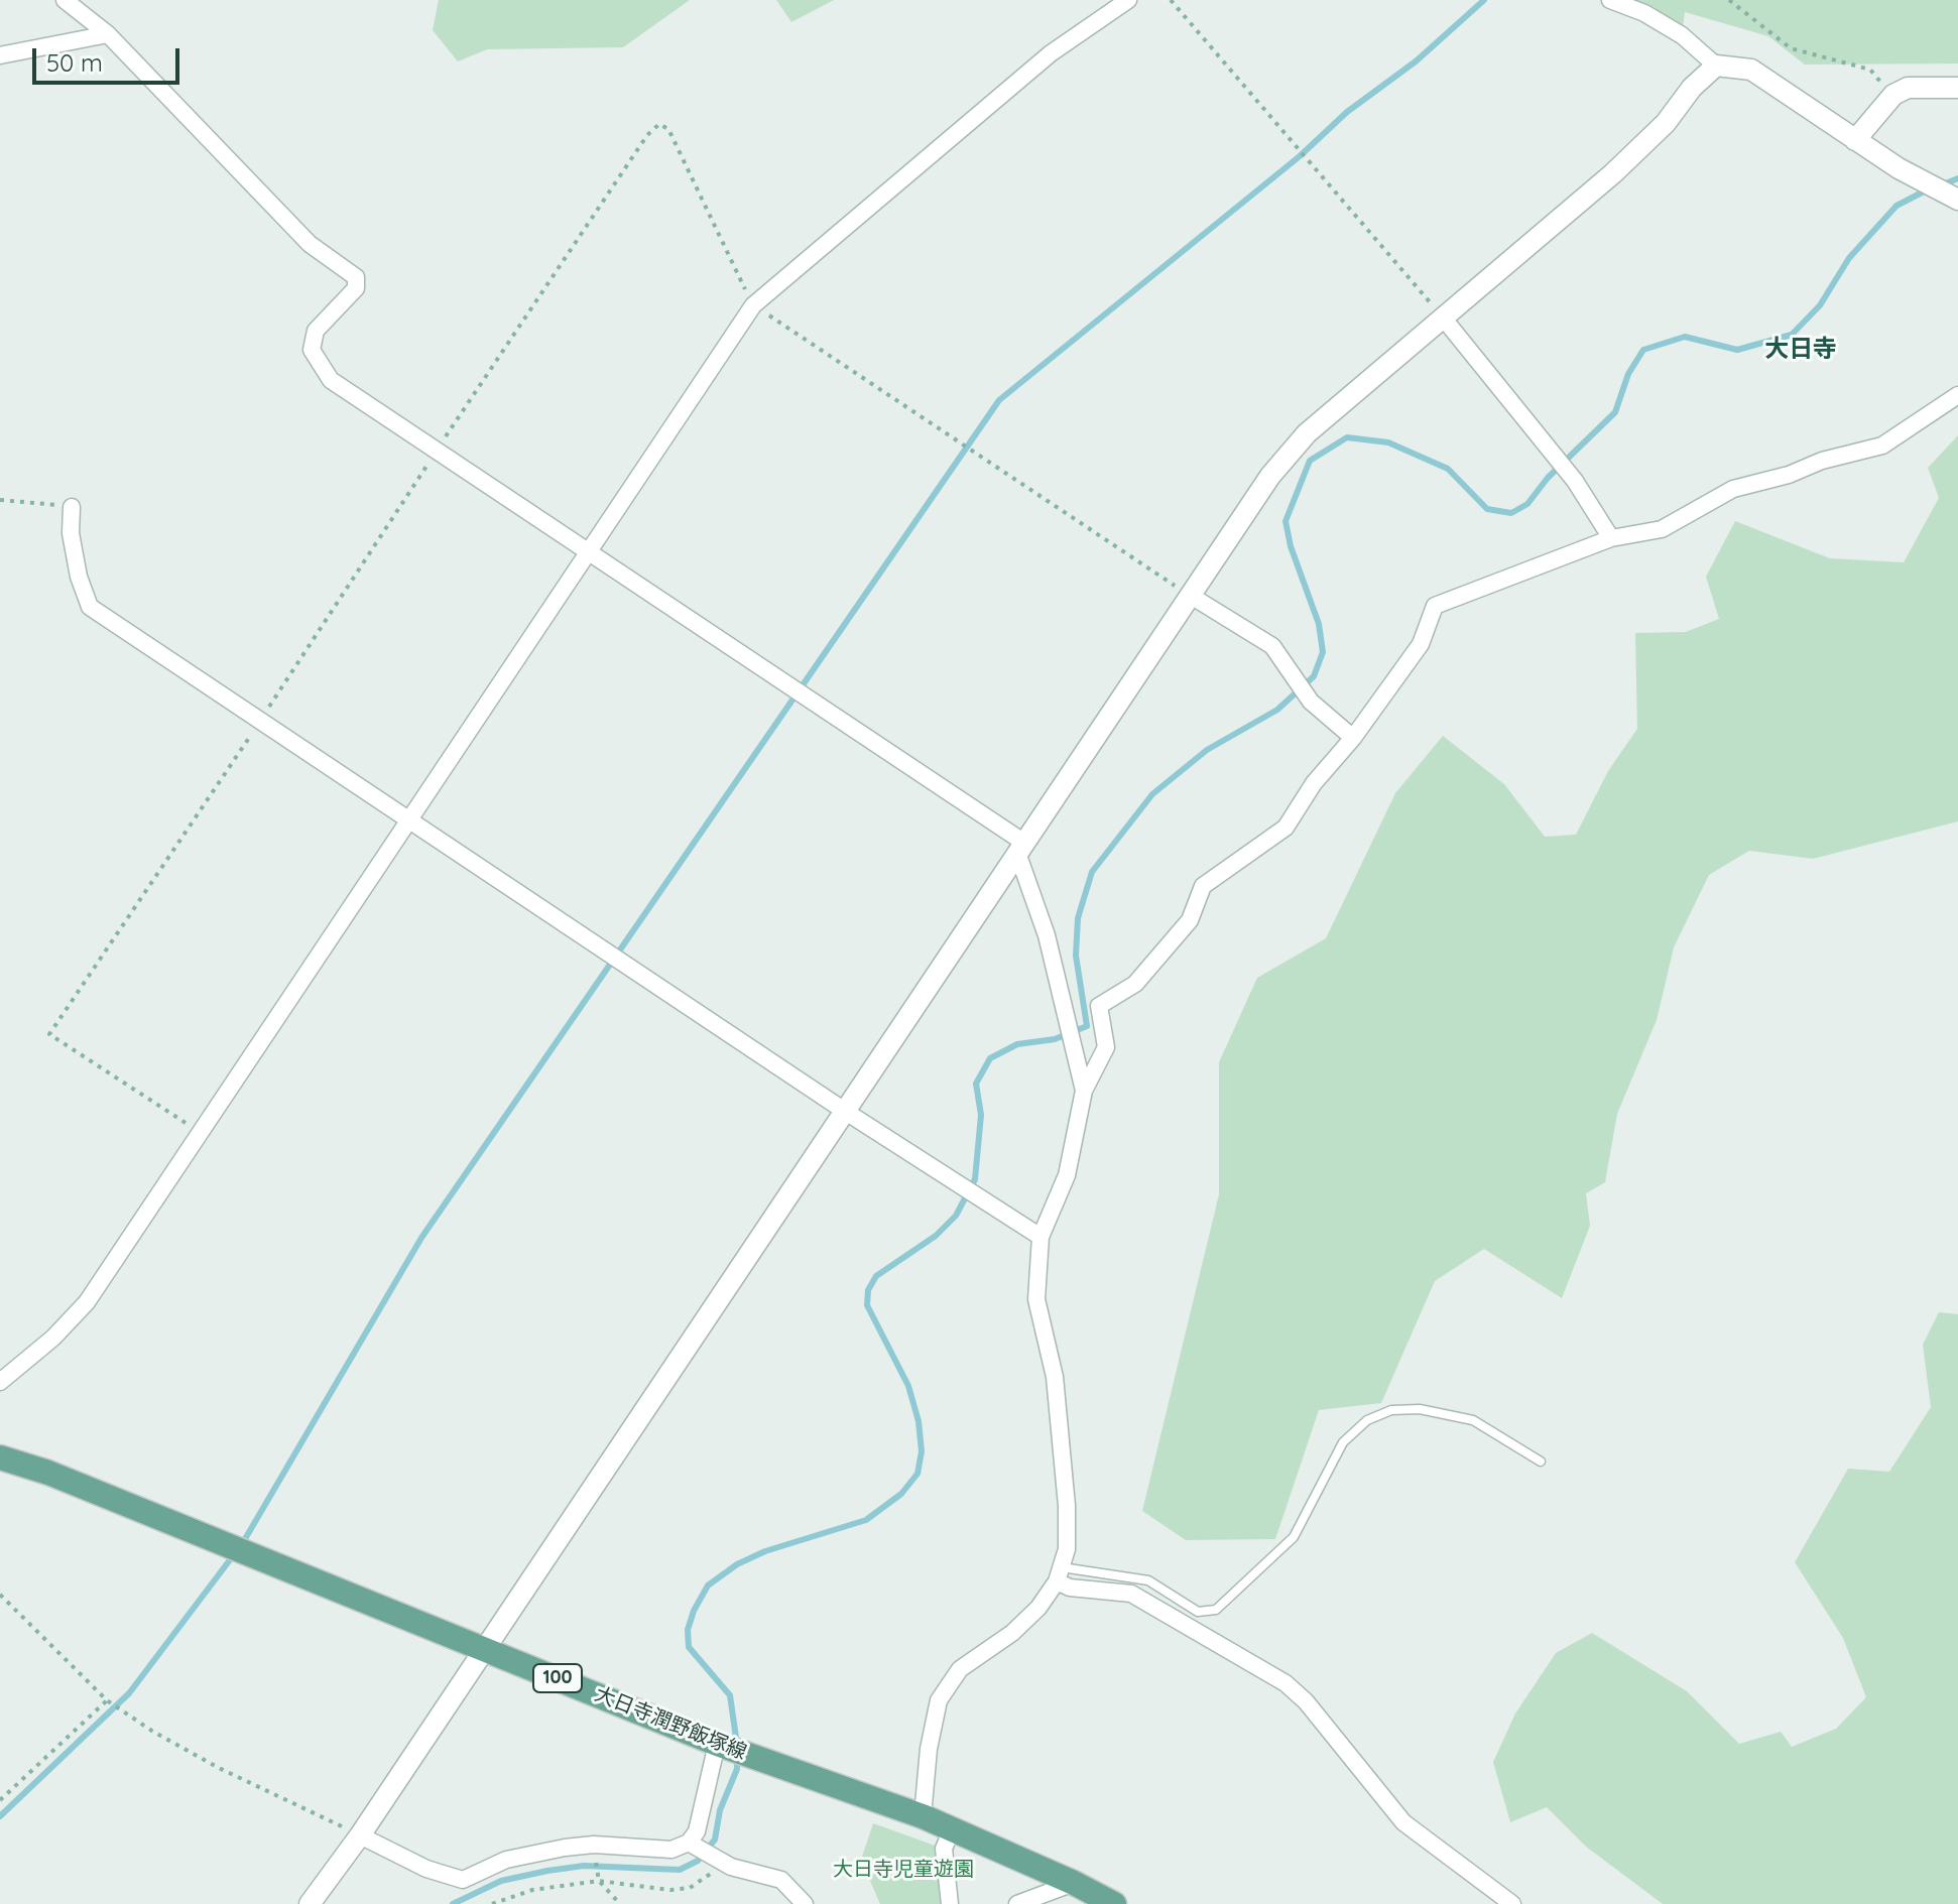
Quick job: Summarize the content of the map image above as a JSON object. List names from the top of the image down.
{
  "streets": {
    "main road": ["100", "大日寺潤野飯塚線"]
  },
  "districts": ["大日寺"],
  "parks": ["大日寺児童遊園"],
  "scale_bar": "50 m"
}
